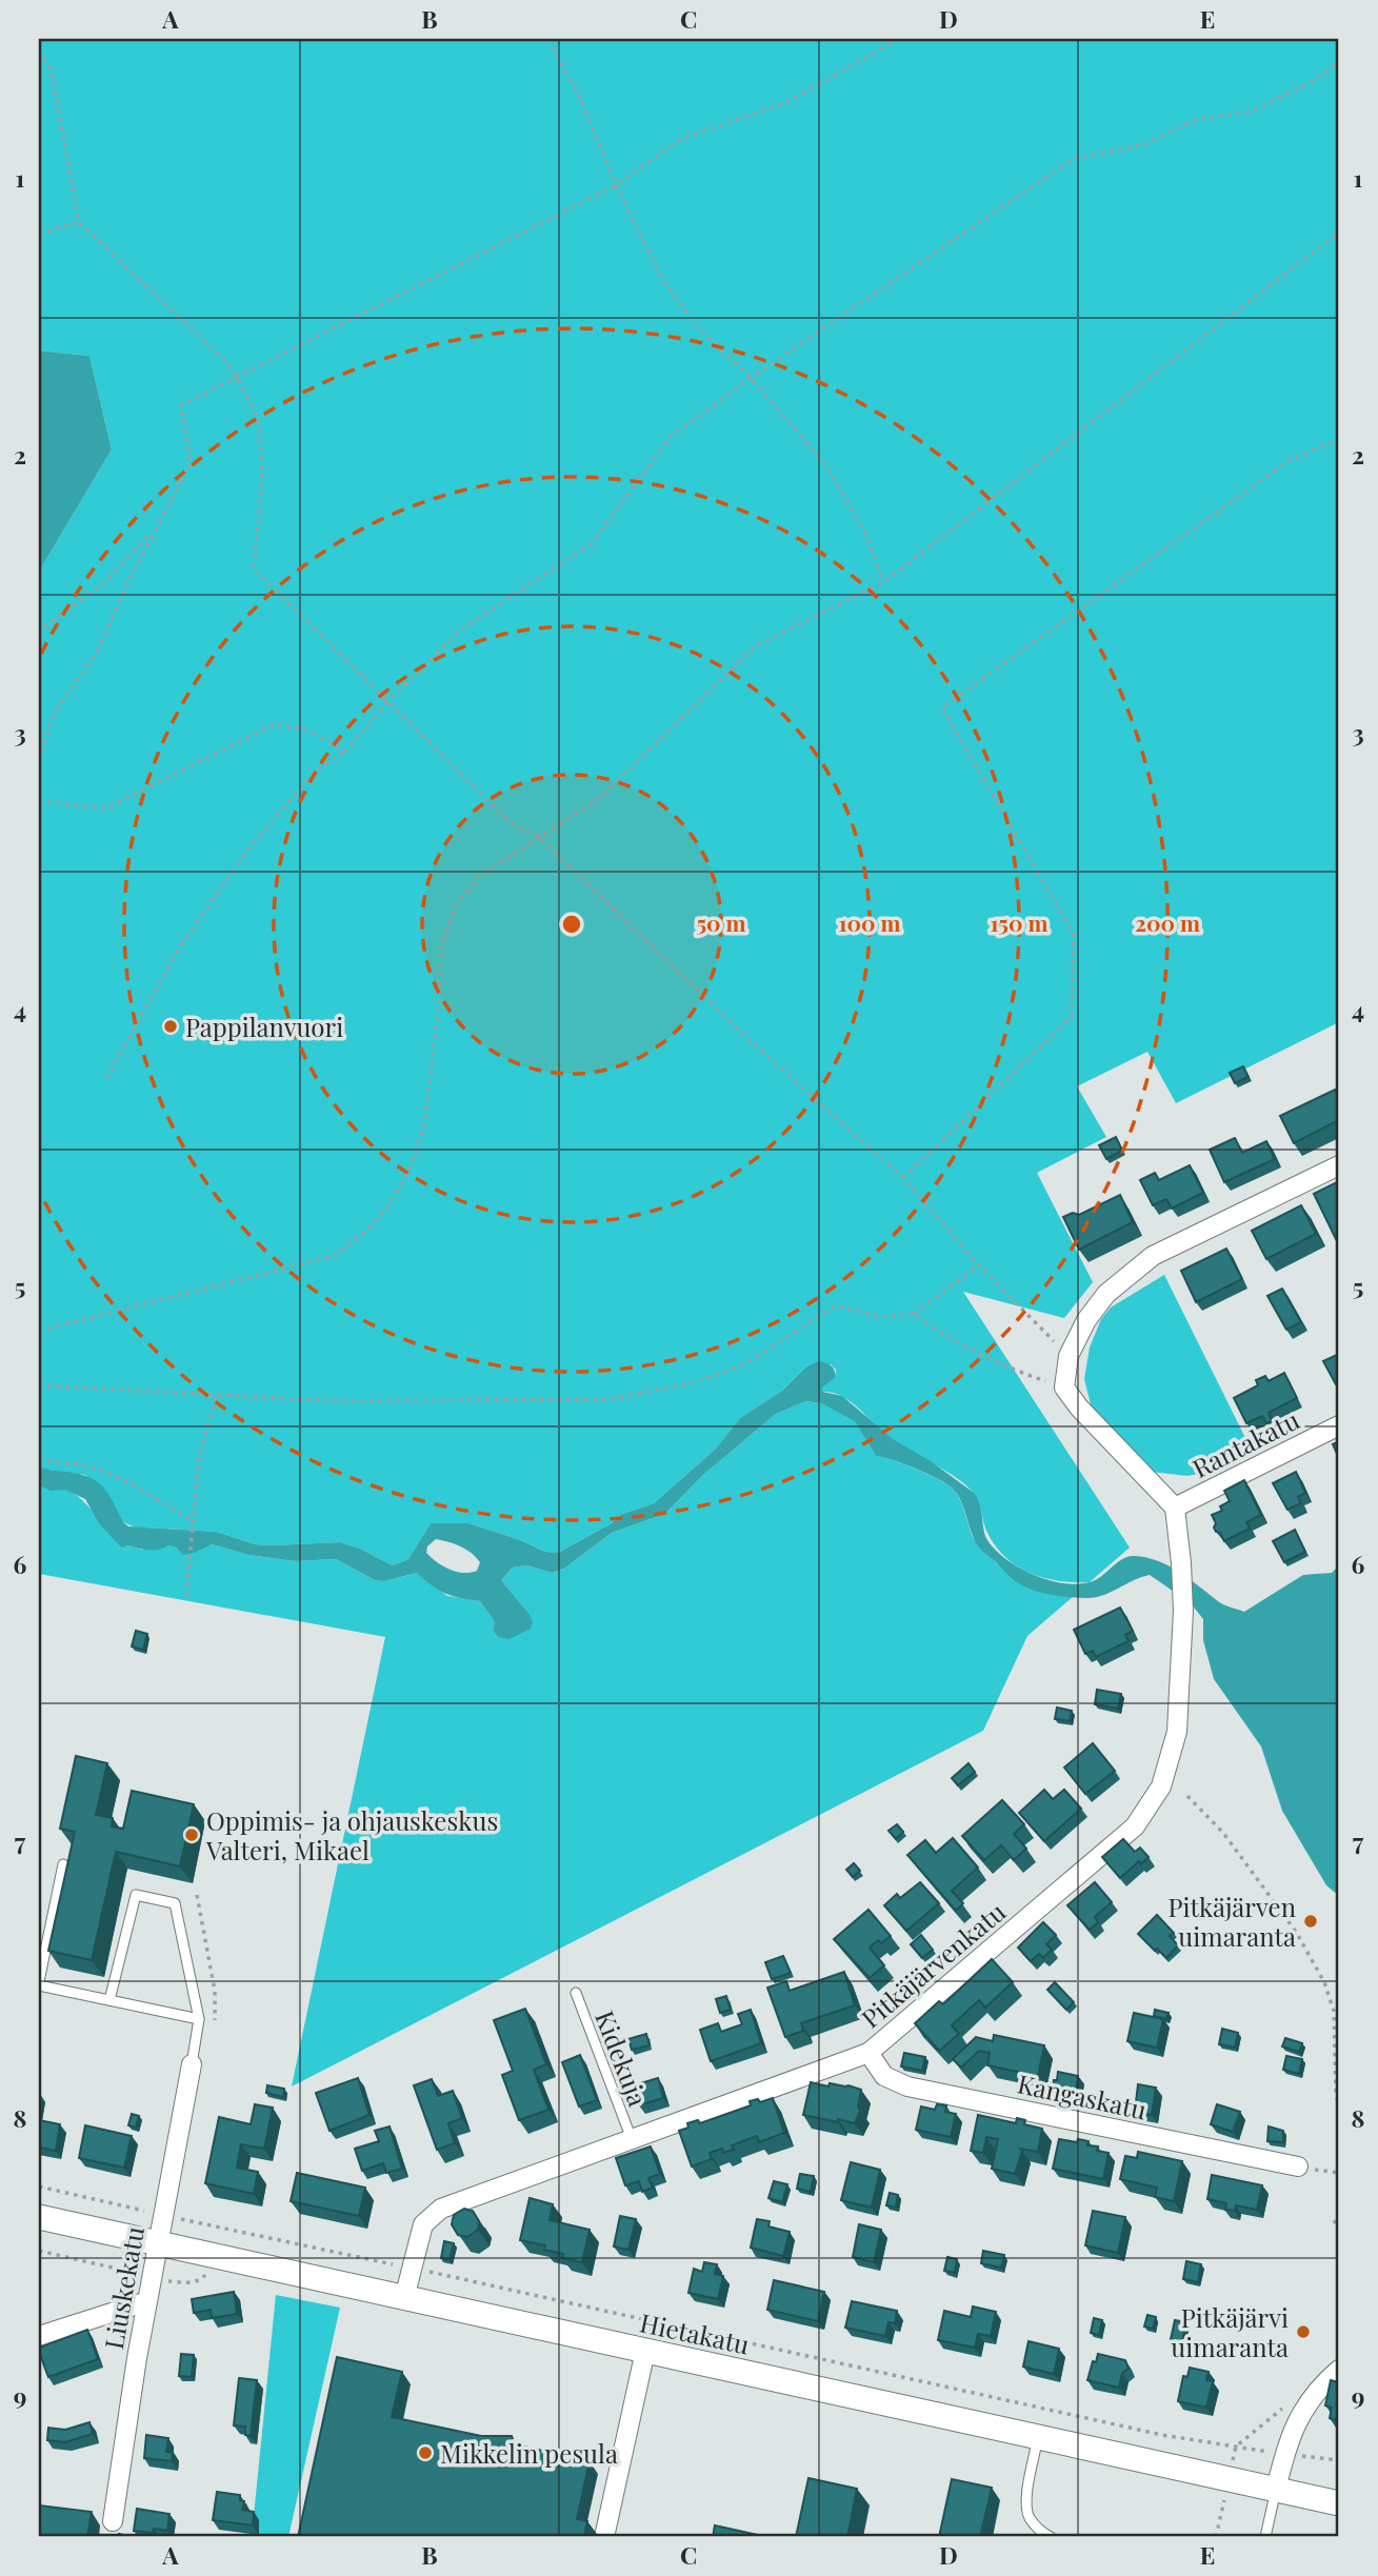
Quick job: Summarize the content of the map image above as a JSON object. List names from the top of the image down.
{
  "streets": {
    "street": [
      "Rantakatu",
      "Pitkäjärvenkatu",
      "Kangaskatu",
      "Liuskekatu",
      "Hietakatu"
    ],
    "lane": ["Kidekuja"]
  },
  "crossings": [
    ["Rantakatu", "Pitkäjärvenkatu"],
    ["Pitkäjärvenkatu", "Kidekuja"],
    ["Pitkäjärvenkatu", "Kangaskatu"],
    ["Pitkäjärvenkatu", "Hietakatu"],
    ["Liuskekatu", "Hietakatu"]
  ],
  "places": [
    "Pappilanvuori",
    "Oppimis- ja ohjauskeskus Valteri, Mikael",
    "Pitkäjärven uimaranta",
    "Pitkäjärvi uimaranta",
    "Mikkelin pesula"
  ],
  "grid": {
    "columns": [
      "A",
      "B",
      "C",
      "D",
      "E"
    ],
    "rows": [
      "1",
      "2",
      "3",
      "4",
      "5",
      "6",
      "7",
      "8",
      "9"
    ]
  },
  "rings": [
    "50 m",
    "100 m",
    "150 m",
    "200 m"
  ]
}
